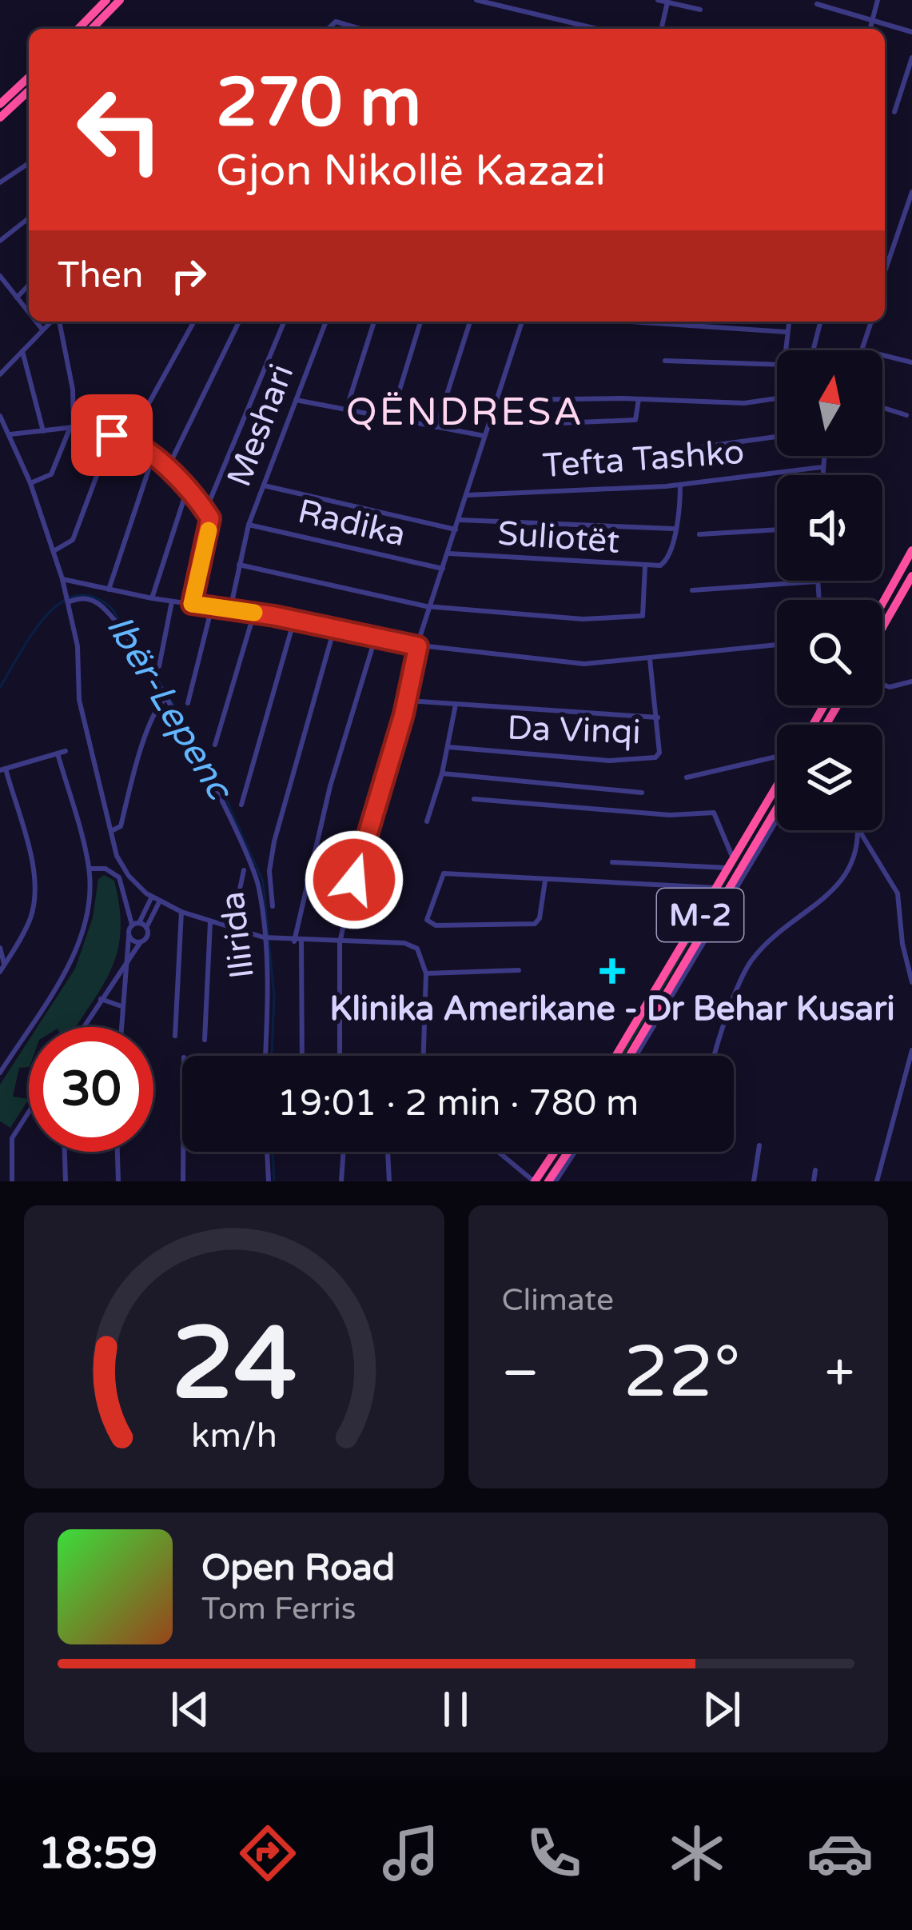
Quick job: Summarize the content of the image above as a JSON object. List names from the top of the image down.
{
  "streets": {
    "highway": ["M-2"],
    "street": [
      "Meshari",
      "Tefta Tashko",
      "Radika",
      "Suliotët",
      "Da Vinqi",
      "Ilirida"
    ]
  },
  "crossings": [
    ["Meshari", "Radika"]
  ],
  "districts": ["QËNDRESA"],
  "water": ["Ibër-Lepenc"],
  "places": {
    "health": ["Klinika Amerikane - Dr Behar Kusari"]
  },
  "north": "top",
  "page": {
    "turn": ["270 m", "Gjon Nikollë Kazazi"],
    "then": "Then",
    "limit": "30",
    "trip": "19:01 · 2 min · 780 m",
    "tile": "Climate",
    "heat": ["−", "22°", "+"],
    "song": ["Open Road", "Tom Ferris"],
    "tabs": "18:59",
    "gauge": ["24", "km/h"]
  }
}
